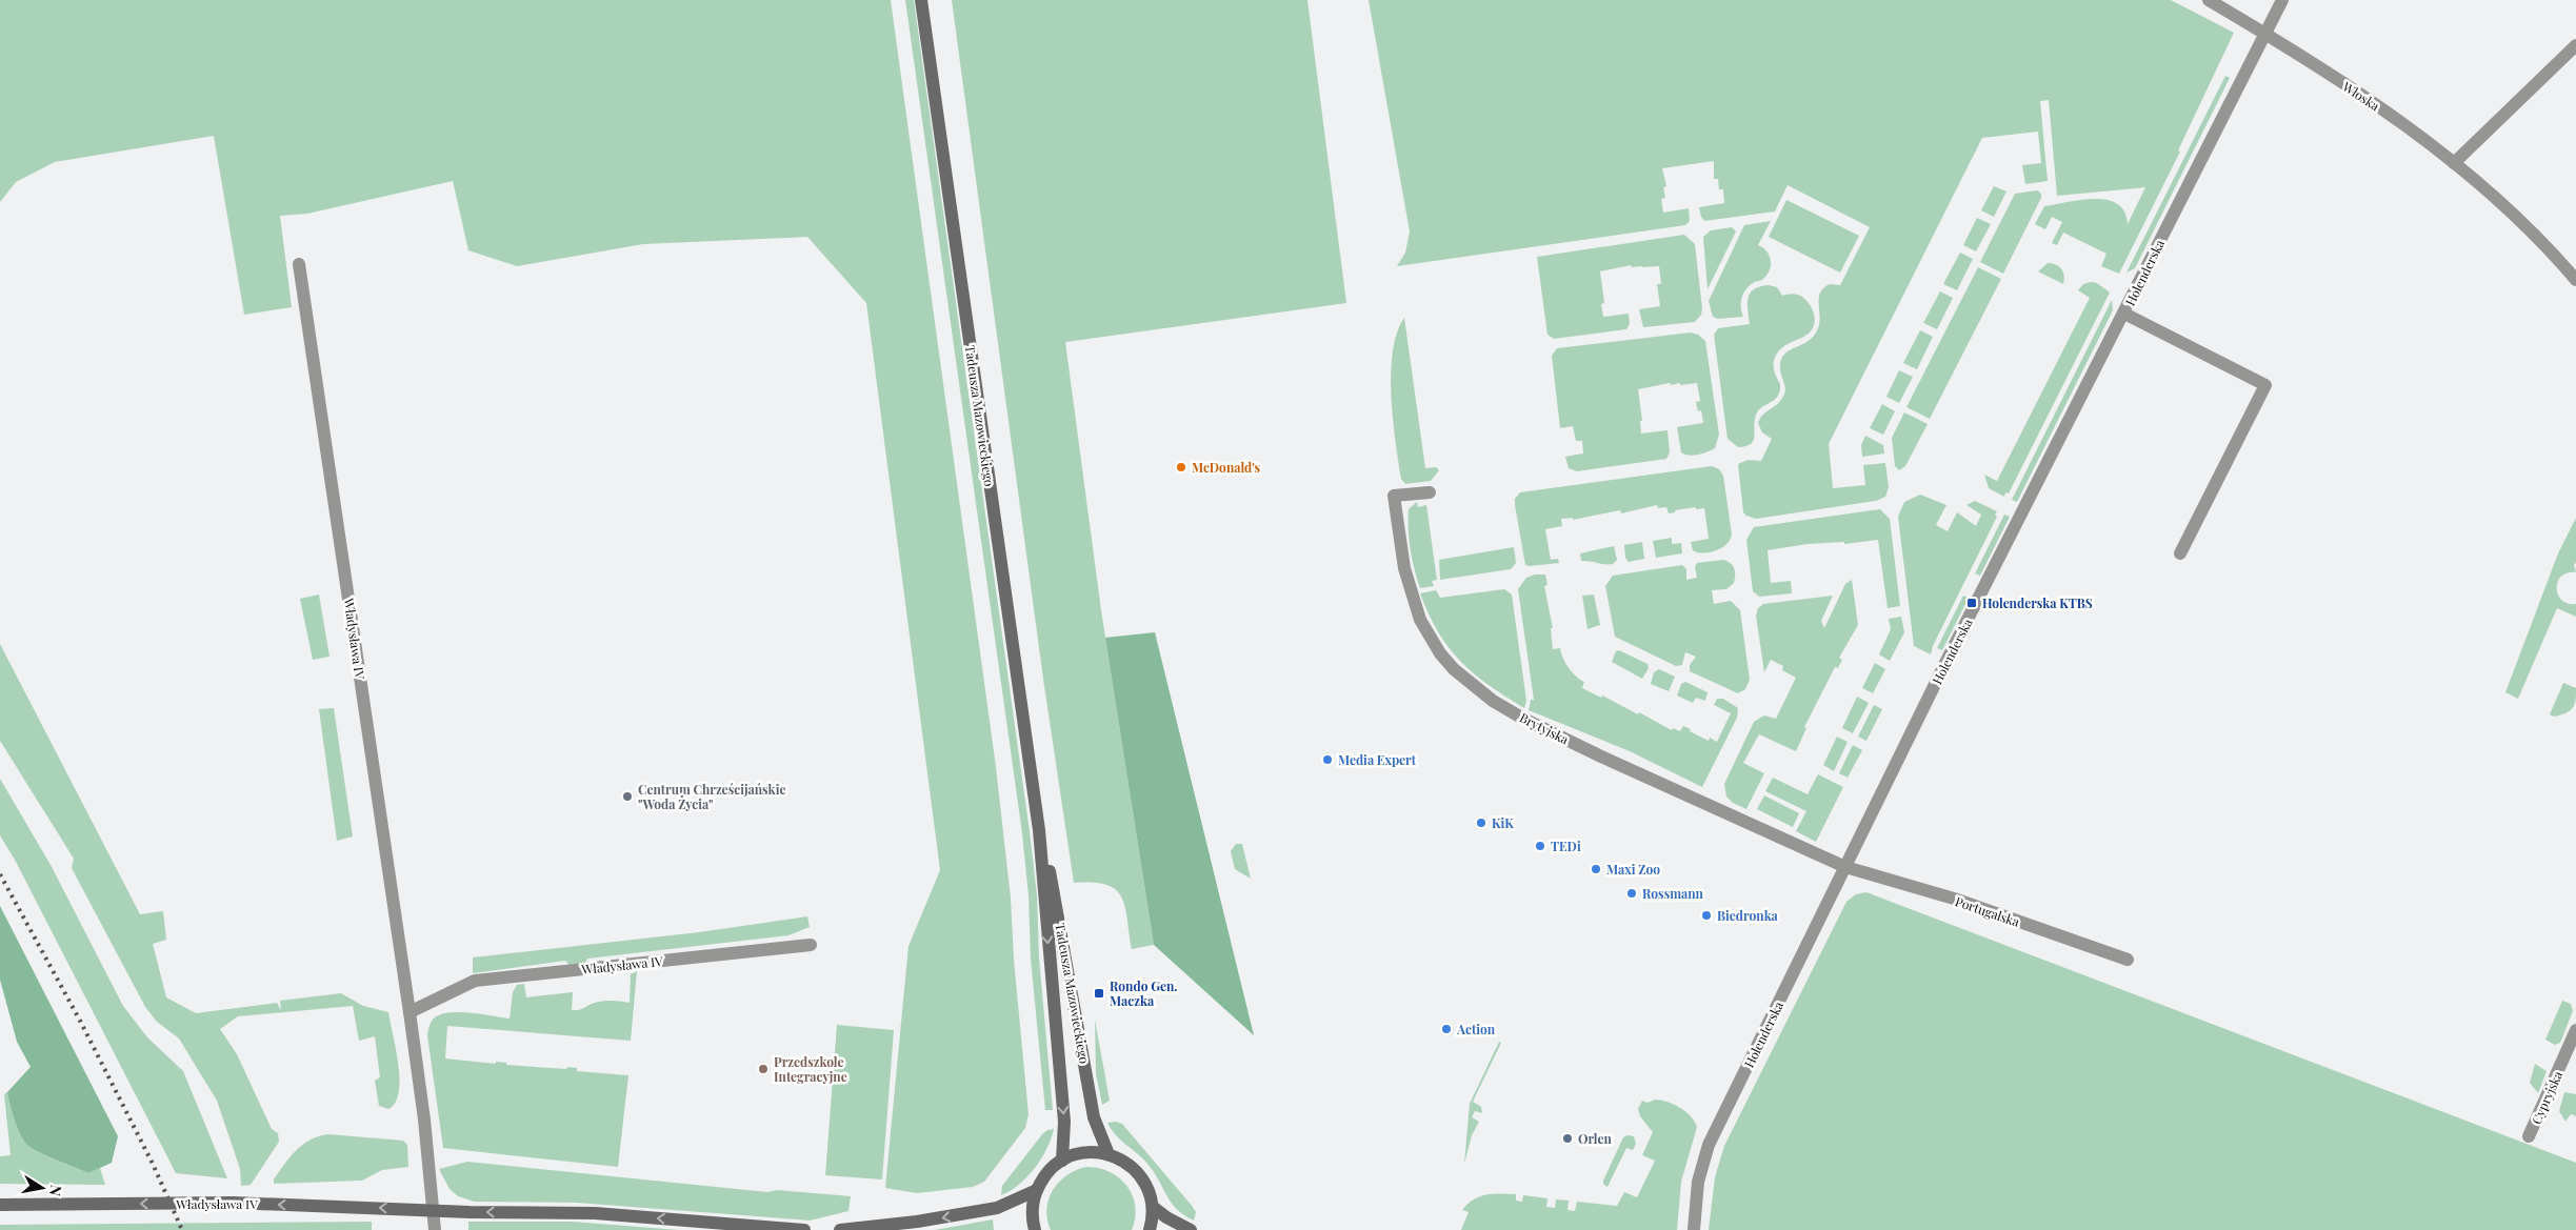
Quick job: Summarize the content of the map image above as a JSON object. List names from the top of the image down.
{
  "streets": {
    "main road": ["Tadeusza Mazowieckiego", "Władysława IV"],
    "street": [
      "Włoska",
      "Holenderska",
      "Brytyjska",
      "Portugalska",
      "Cypryjska"
    ]
  },
  "crossings": [
    ["Włoska", "Holenderska"],
    ["Holenderska", "Brytyjska"],
    ["Holenderska", "Portugalska"],
    ["Brytyjska", "Portugalska"]
  ],
  "one_way": ["Władysława IV"],
  "places": {
    "other": [
      "McDonald's",
      "Media Expert",
      "Centrum Chrześcijańskie \"Woda Życia\"",
      "KiK",
      "TEDi",
      "Maxi Zoo",
      "Rossmann",
      "Biedronka",
      "Action",
      "Przedszkole Integracyjne",
      "Orlen"
    ],
    "transit": ["Holenderska KTBS", "Rondo Gen. Maczka"]
  },
  "north": "right"
}
